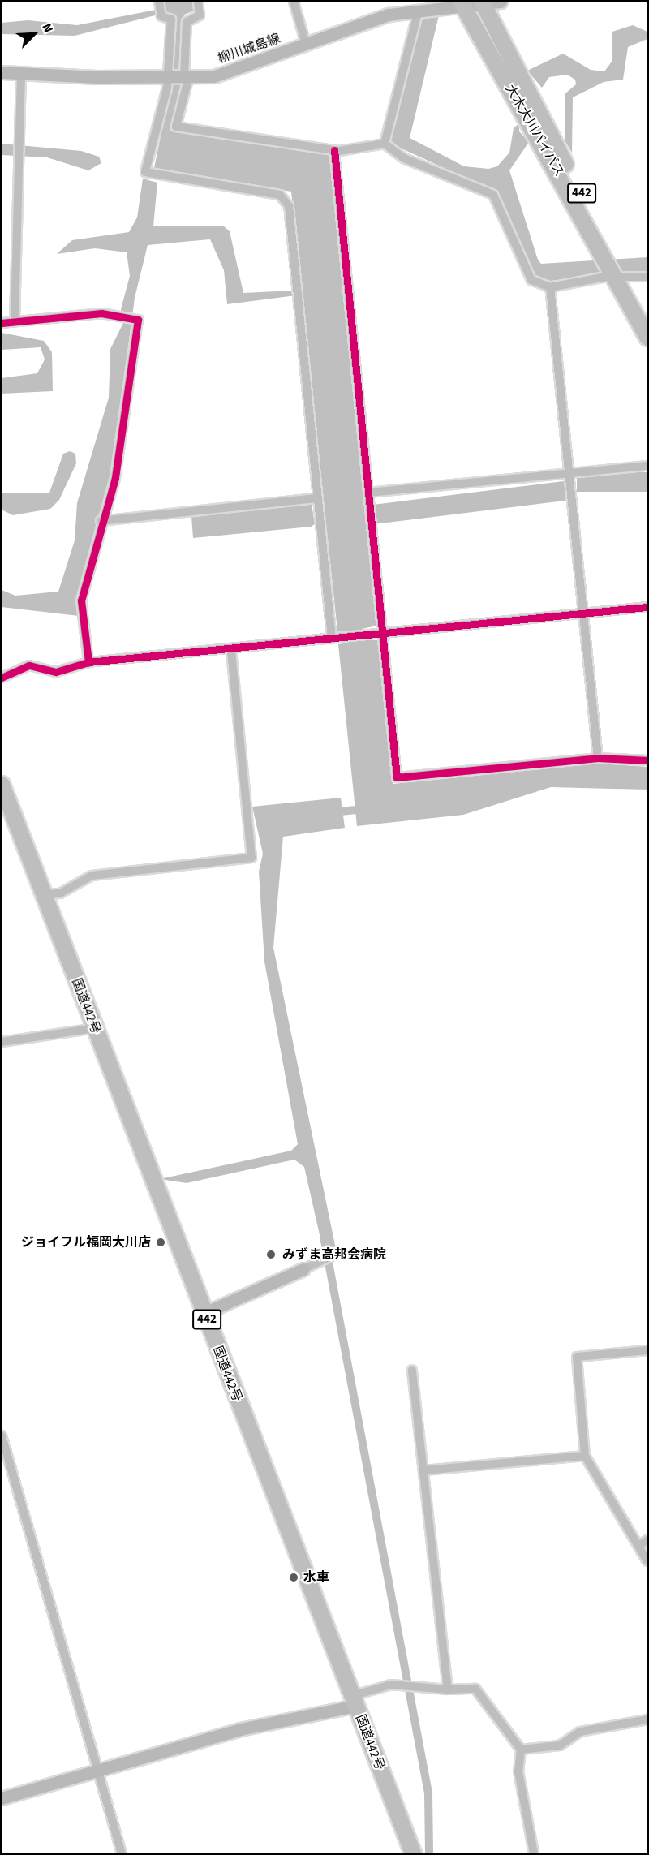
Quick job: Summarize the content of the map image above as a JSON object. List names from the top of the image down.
{
  "streets": {
    "highway": ["大木大川バイパス", "442", "国道442号"],
    "main road": ["柳川城島線"]
  },
  "crossings": [
    ["柳川城島線", "大木大川バイパス"]
  ],
  "places": ["ジョイフル福岡大川店", "みずま高邦会病院", "水車"],
  "north": "top right"
}
